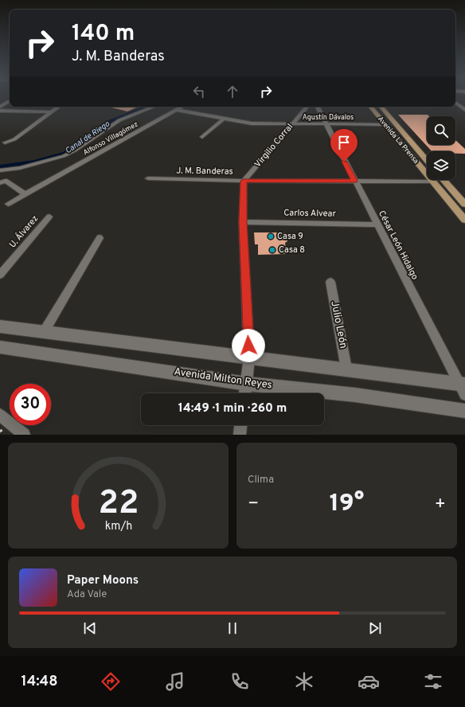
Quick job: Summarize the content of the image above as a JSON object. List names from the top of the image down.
{
  "streets": {
    "main road": ["Avenida La Prensa"],
    "street": [
      "Agustín Dávalos",
      "Alfonso Villagómez",
      "Virgilio Corral",
      "J. M. Banderas",
      "Carlos Alvear",
      "U. Álvarez",
      "César León Hidalgo",
      "Julio León",
      "Avenida Milton Reyes"
    ]
  },
  "crossings": [
    ["Agustín Dávalos", "Alfonso Villagómez"],
    ["Agustín Dávalos", "Avenida La Prensa"],
    ["Agustín Dávalos", "Virgilio Corral"],
    ["Agustín Dávalos", "César León Hidalgo"],
    ["Avenida La Prensa", "J. M. Banderas"],
    ["Virgilio Corral", "J. M. Banderas"],
    ["J. M. Banderas", "César León Hidalgo"],
    ["Carlos Alvear", "César León Hidalgo"]
  ],
  "water": ["Canal de Riego"],
  "places": ["Casa 9", "Casa 8"],
  "page": {
    "turn": ["140 m", "J. M. Banderas"],
    "limit": "30",
    "trip": "14:49 · 1 min · 260 m",
    "tile": "Clima",
    "heat": ["−", "19°", "+"],
    "song": ["Paper Moons", "Ada Vale"],
    "tabs": "14:48",
    "gauge": ["22", "km/h"]
  }
}
